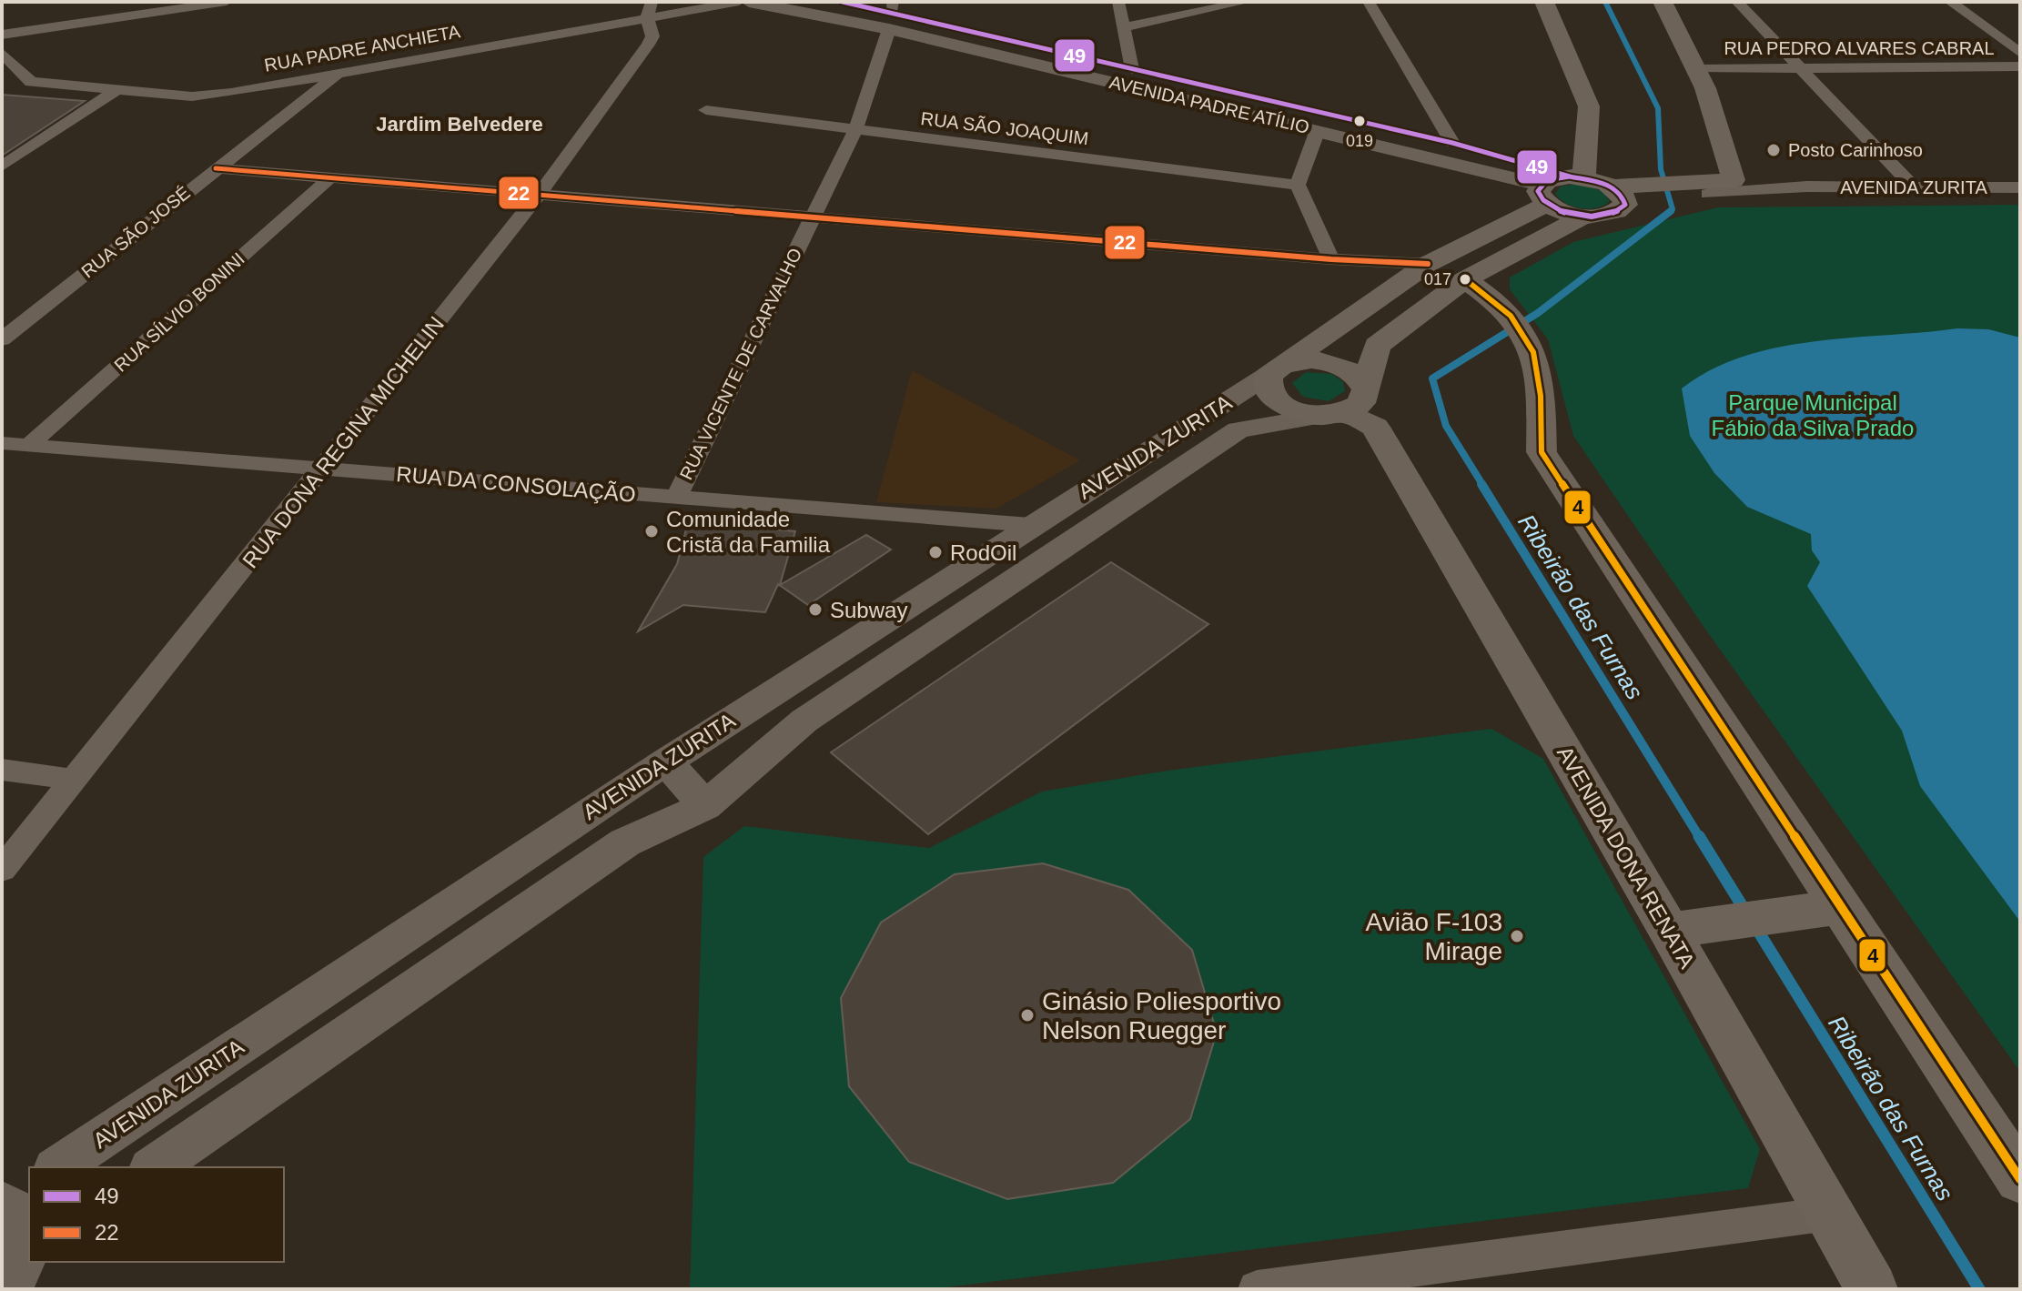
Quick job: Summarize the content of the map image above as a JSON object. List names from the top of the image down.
{
  "streets": {
    "main road": ["AVENIDA DONA RENATA"],
    "street": [
      "RUA PADRE ANCHIETA",
      "RUA PEDRO ALVARES CABRAL",
      "AVENIDA PADRE ATÍLIO",
      "RUA SÃO JOAQUIM",
      "AVENIDA ZURITA",
      "RUA SÃO JOSÉ",
      "RUA SÍLVIO BONINI",
      "RUA VICENTE DE CARVALHO",
      "RUA DONA REGINA MICHELIN",
      "RUA DA CONSOLAÇÃO"
    ]
  },
  "crossings": [
    ["RUA PADRE ANCHIETA", "RUA SÃO JOSÉ"],
    ["RUA PADRE ANCHIETA", "RUA DONA REGINA MICHELIN"],
    ["AVENIDA PADRE ATÍLIO", "RUA VICENTE DE CARVALHO"],
    ["RUA SÃO JOAQUIM", "RUA VICENTE DE CARVALHO"],
    ["AVENIDA ZURITA", "RUA DA CONSOLAÇÃO"],
    ["AVENIDA ZURITA", "AVENIDA DONA RENATA"],
    ["RUA SÍLVIO BONINI", "RUA DA CONSOLAÇÃO"],
    ["RUA VICENTE DE CARVALHO", "RUA DA CONSOLAÇÃO"],
    ["RUA DONA REGINA MICHELIN", "RUA DA CONSOLAÇÃO"]
  ],
  "districts": ["Jardim Belvedere"],
  "water": ["Ribeirão das Furnas"],
  "parks": ["Parque Municipal Fábio da Silva Prado"],
  "places": [
    "019",
    "Posto Carinhoso",
    "017",
    "Comunidade Cristã da Familia",
    "RodOil",
    "Subway",
    "Avião F-103 Mirage",
    "Ginásio Poliesportivo Nelson Ruegger"
  ],
  "lines": ["transit line 49", "transit line 22", "transit line 4"],
  "legend": ["49", "22"]
}
